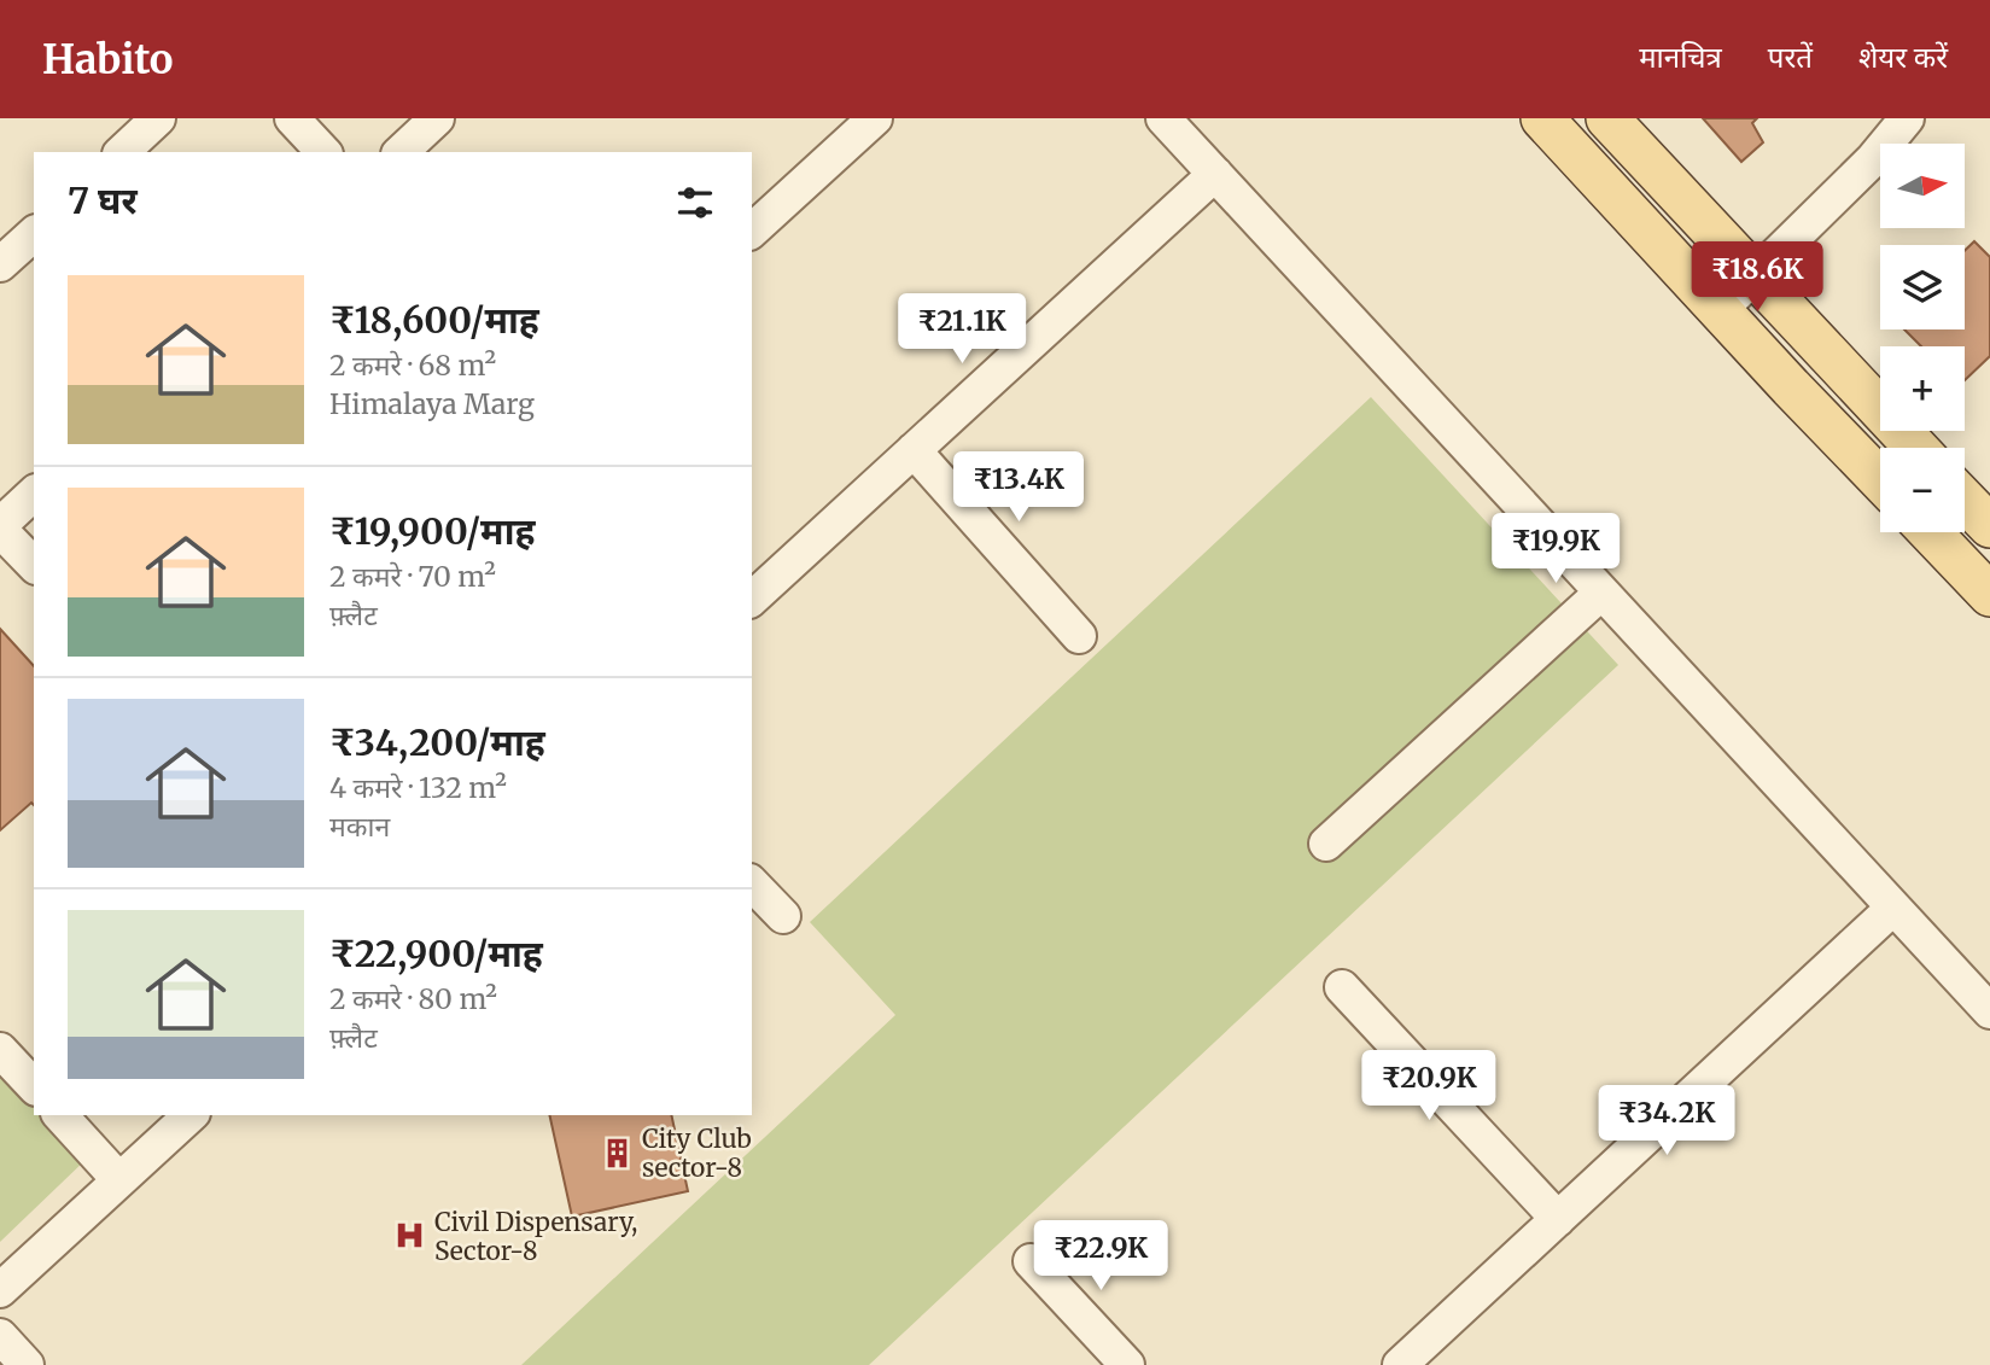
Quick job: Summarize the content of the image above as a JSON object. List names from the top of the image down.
{
  "places": {
    "building": ["City Club sector-8"],
    "hospital": ["Civil Dispensary, Sector-8"]
  },
  "north": "right",
  "page": {
    "header": "Habito",
    "nav": ["मानचित्र", "परतें", "शेयर करें"],
    "map_buttons": ["+", "−"],
    "heading": "7 घर",
    "price": [
      "₹18.6K",
      "₹21.1K",
      "₹13.4K",
      "₹19.9K",
      "₹20.9K",
      "₹34.2K",
      "₹22.9K"
    ],
    "list": [
      {
        "name": "₹18,600/माह",
        "note": "2 कमरे · 68 m² · Himalaya Marg"
      },
      {
        "name": "₹19,900/माह",
        "note": "2 कमरे · 70 m² · फ़्लैट"
      },
      {
        "name": "₹34,200/माह",
        "note": "4 कमरे · 132 m² · मकान"
      },
      {
        "name": "₹22,900/माह",
        "note": "2 कमरे · 80 m² · फ़्लैट"
      }
    ]
  }
}
